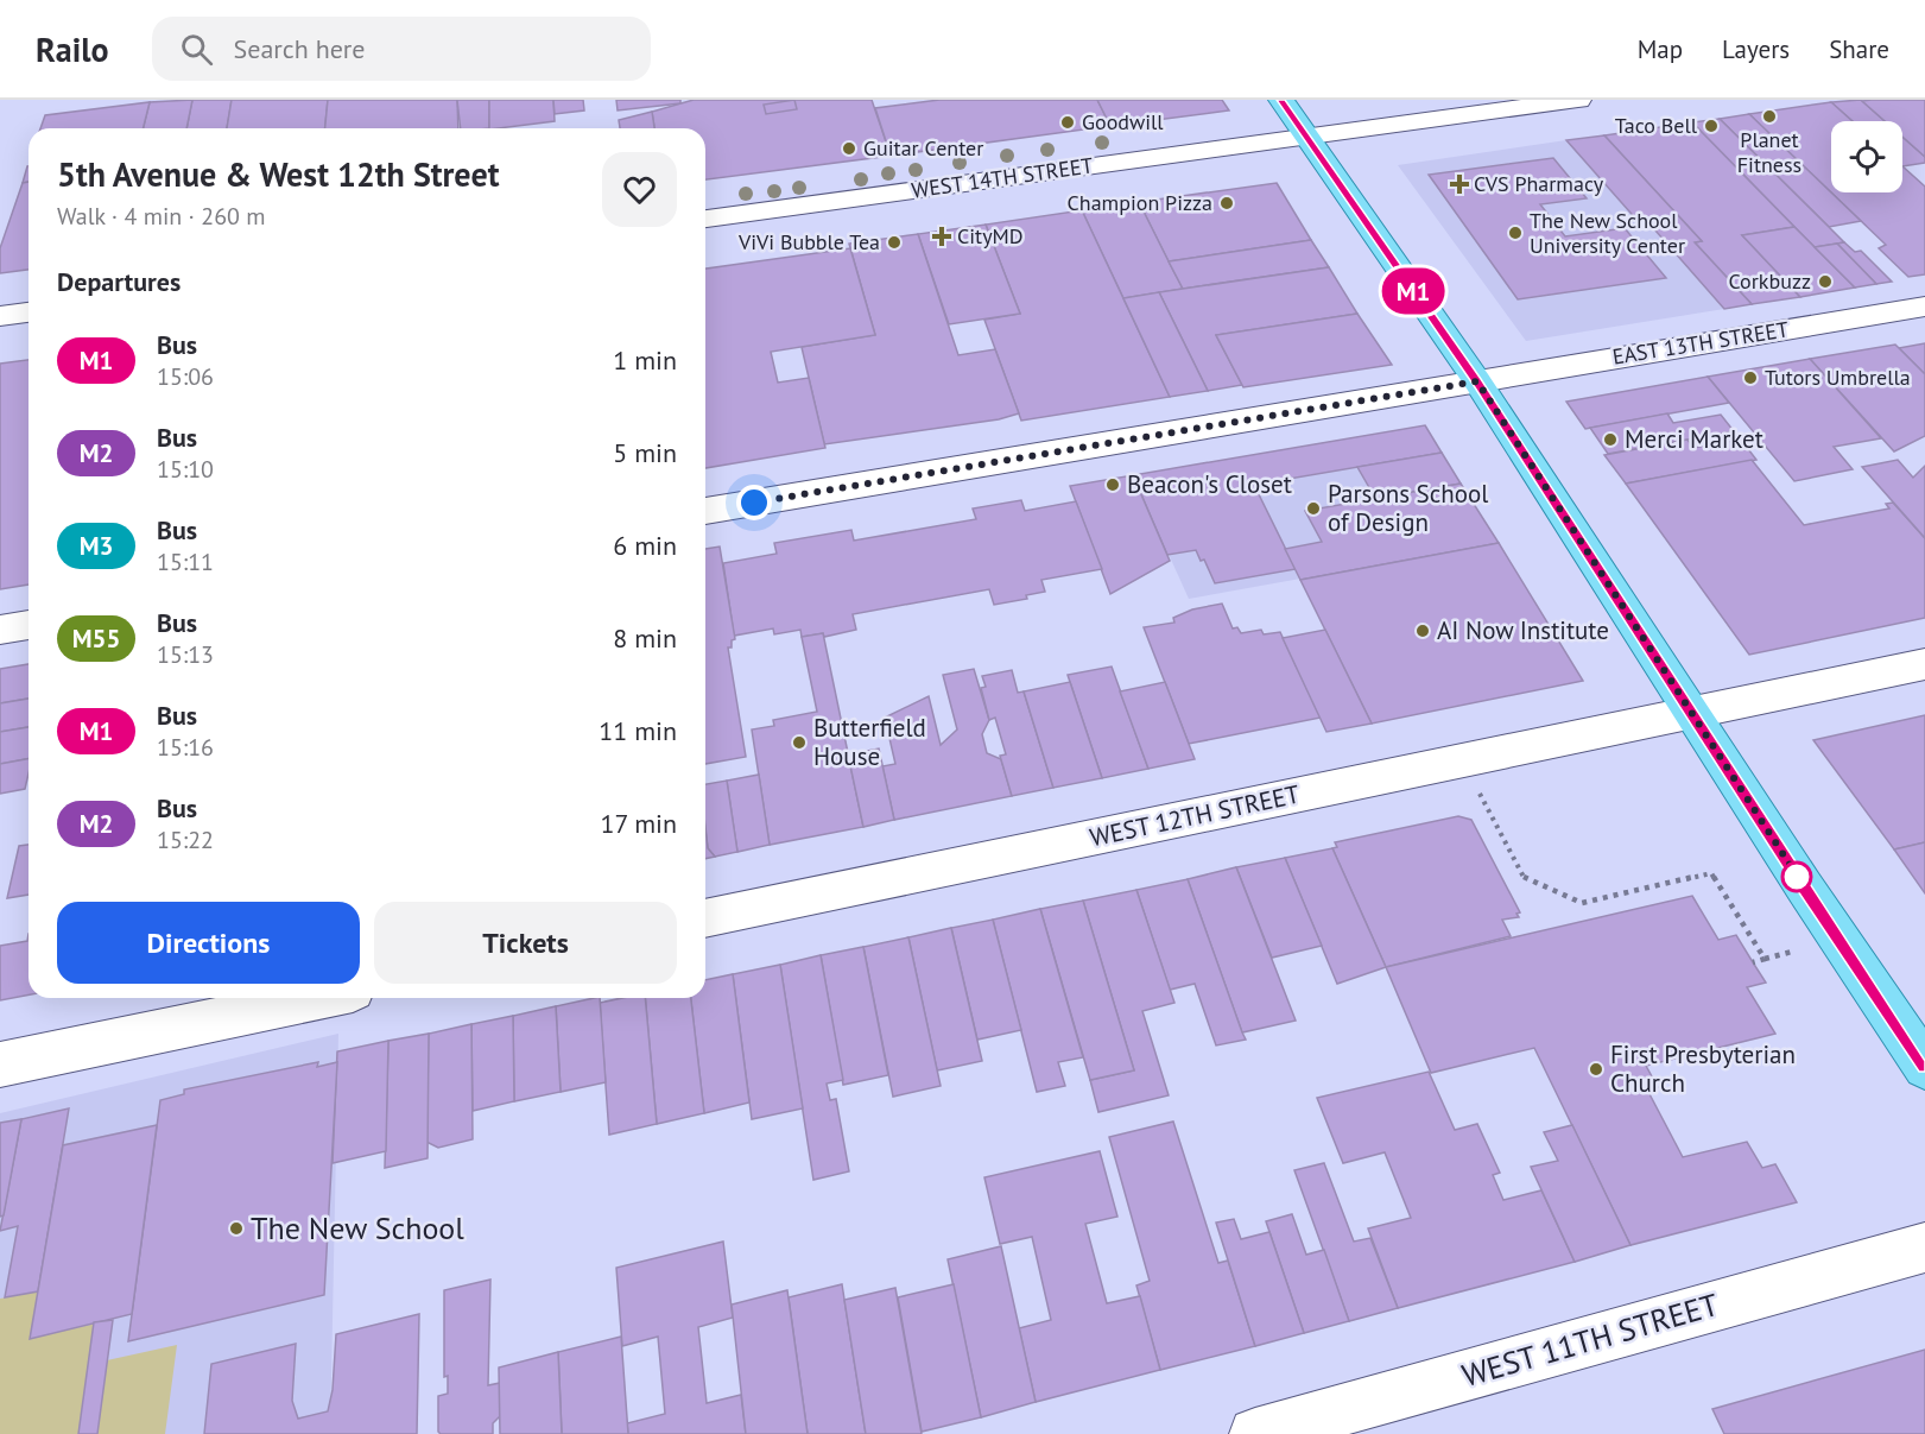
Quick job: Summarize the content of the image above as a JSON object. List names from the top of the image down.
{
  "streets": {
    "street": [
      "WEST 14TH STREET",
      "EAST 13TH STREET",
      "WEST 12TH STREET",
      "WEST 11TH STREET"
    ]
  },
  "places": {
    "other": [
      "Planet Fitness",
      "Goodwill",
      "Taco Bell",
      "Guitar Center",
      "Champion Pizza",
      "The New School University Center",
      "ViVi Bubble Tea",
      "Corkbuzz",
      "Tutors Umbrella",
      "Merci Market",
      "Beacon's Closet",
      "Parsons School of Design",
      "AI Now Institute",
      "Butterfield House",
      "First Presbyterian Church",
      "The New School"
    ],
    "health": ["CVS Pharmacy", "CityMD"]
  },
  "lines": ["bus line M1"],
  "page": {
    "header": "Railo",
    "search": "Search here",
    "nav": ["Map", "Layers", "Share"],
    "on_map": "M1",
    "heading": [
      ["5th Avenue & West 12th Street", "Walk · 4 min · 260 m"],
      "Departures"
    ],
    "list": [
      {
        "mark": "M1",
        "name": "Bus",
        "note": "15:06",
        "value": "1 min"
      },
      {
        "mark": "M2",
        "name": "Bus",
        "note": "15:10",
        "value": "5 min"
      },
      {
        "mark": "M3",
        "name": "Bus",
        "note": "15:11",
        "value": "6 min"
      },
      {
        "mark": "M55",
        "name": "Bus",
        "note": "15:13",
        "value": "8 min"
      },
      {
        "mark": "M1",
        "name": "Bus",
        "note": "15:16",
        "value": "11 min"
      },
      {
        "mark": "M2",
        "name": "Bus",
        "note": "15:22",
        "value": "17 min"
      }
    ],
    "buttons": ["Directions", "Tickets"]
  }
}
